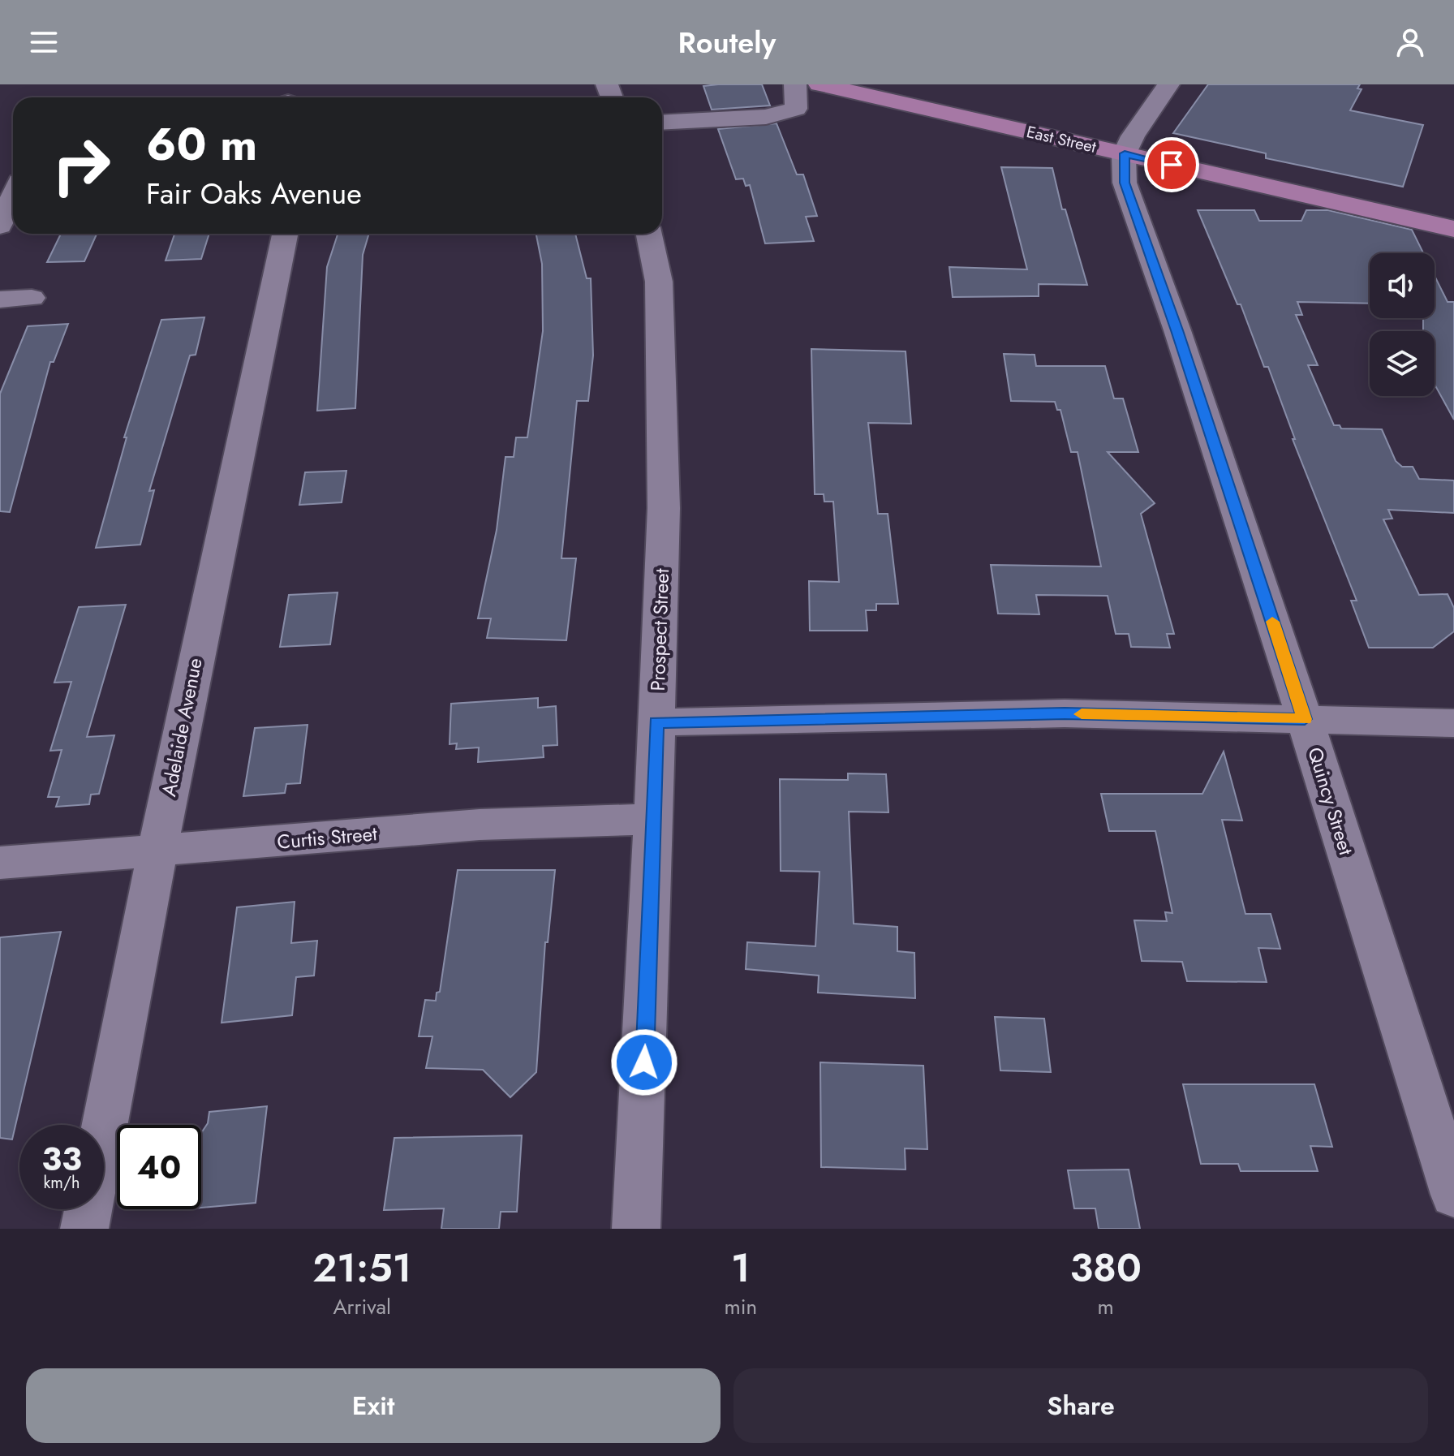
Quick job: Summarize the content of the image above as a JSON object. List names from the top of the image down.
{
  "streets": {
    "main road": ["East Street"],
    "street": [
      "Prospect Street",
      "Adelaide Avenue",
      "Quincy Street",
      "Curtis Street"
    ]
  },
  "crossings": [
    ["East Street", "Quincy Street"],
    ["Prospect Street", "Curtis Street"],
    ["Adelaide Avenue", "Curtis Street"]
  ],
  "page": {
    "header": "Routely",
    "turn": ["60 m", "Fair Oaks Avenue"],
    "speed": "33 km/h",
    "limit": "40",
    "eta": [
      "21:51",
      "Arrival",
      "1",
      "min",
      "380",
      "m"
    ],
    "buttons": ["Exit", "Share"]
  }
}
